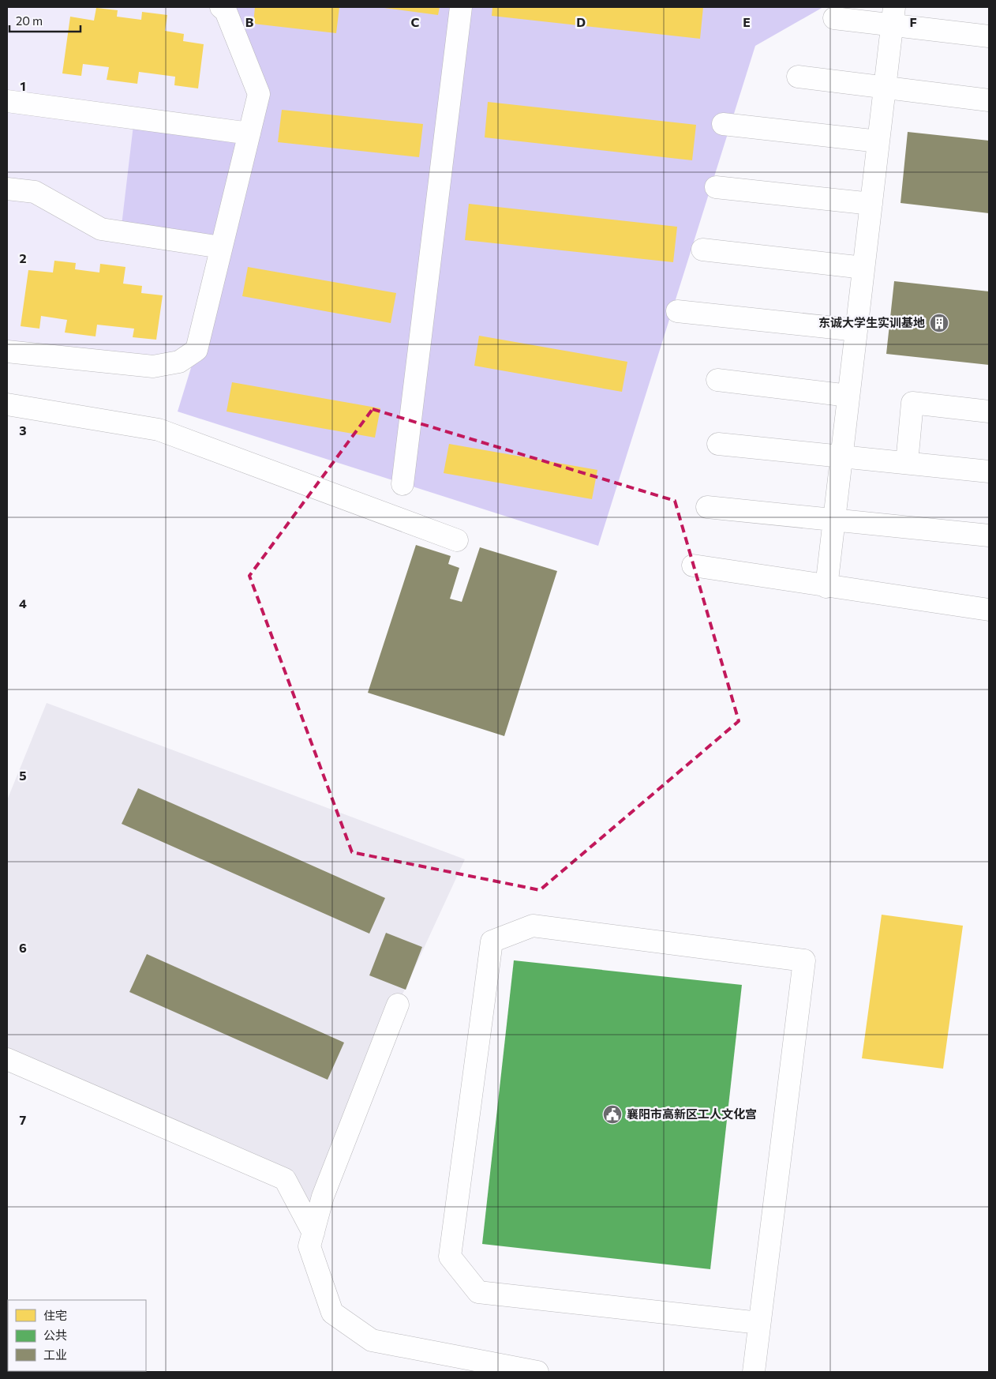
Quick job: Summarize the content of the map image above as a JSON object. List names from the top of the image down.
{
  "places": {
    "building": ["东诚大学生实训基地"],
    "public building": ["襄阳市高新区工人文化宫"]
  },
  "legend": ["住宅", "公共", "工业"],
  "scale_bar": "20 m",
  "grid": {
    "columns": [
      "B",
      "C",
      "D",
      "E",
      "F"
    ],
    "rows": [
      "1",
      "2",
      "3",
      "4",
      "5",
      "6",
      "7"
    ]
  }
}
